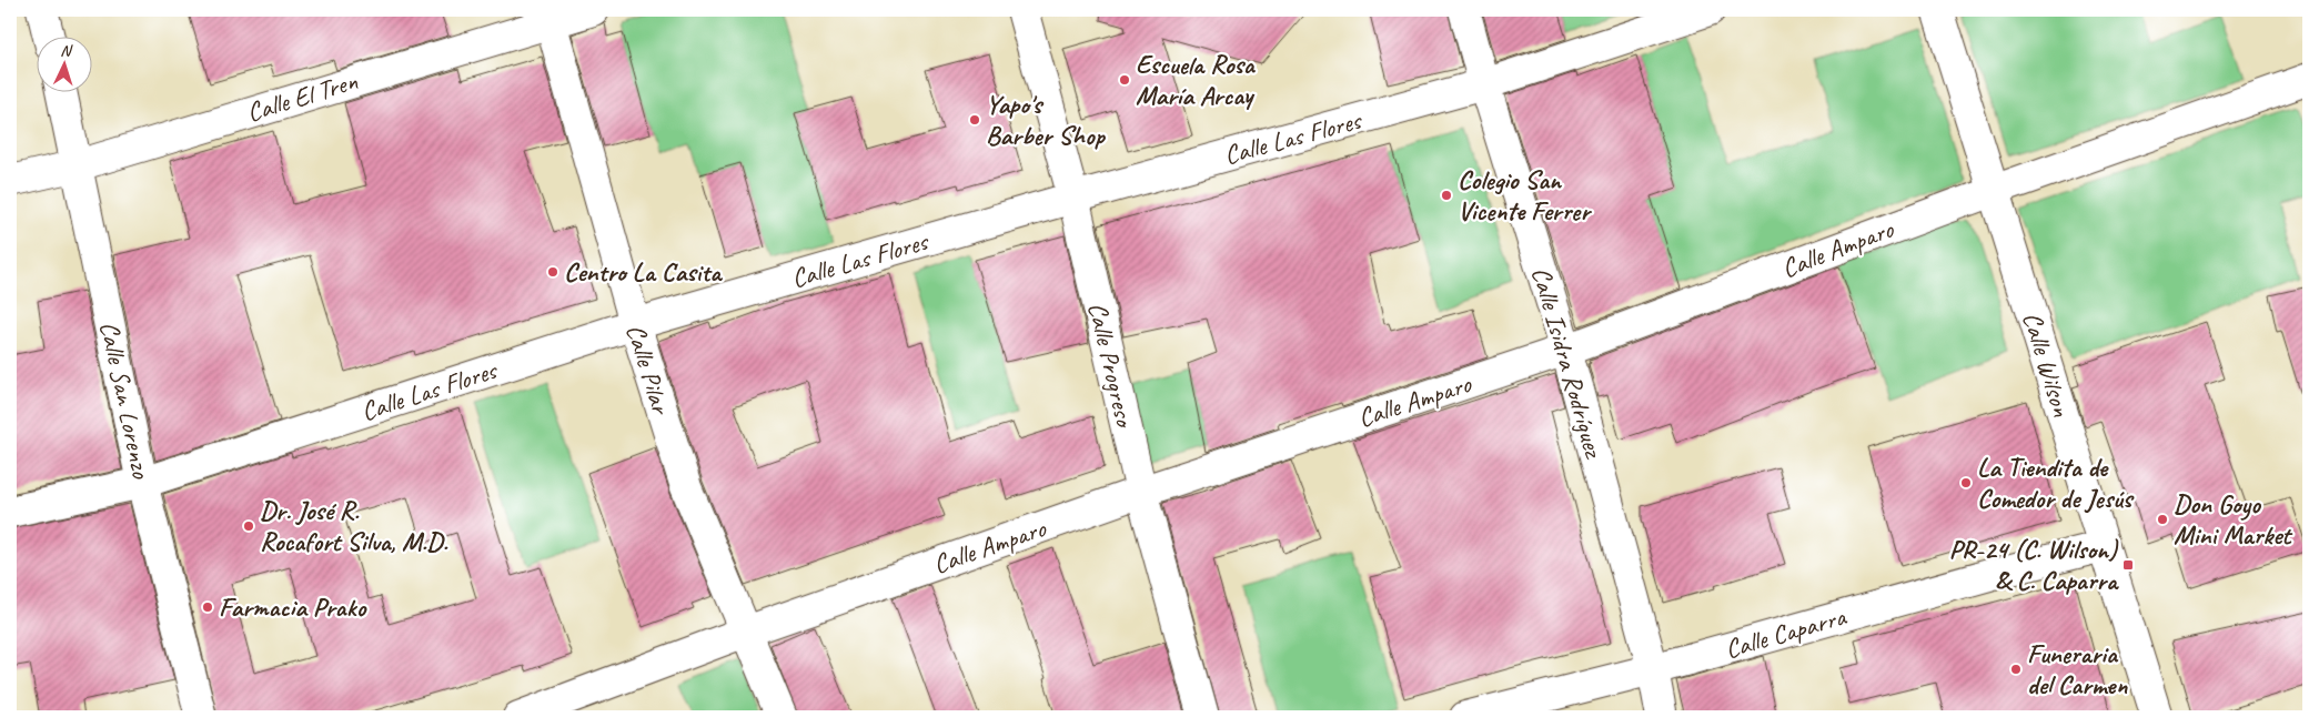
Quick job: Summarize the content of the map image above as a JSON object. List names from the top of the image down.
{
  "streets": {
    "street": [
      "Calle El Tren",
      "Calle Las Flores",
      "Calle Amparo",
      "Calle Isidra Rodríguez",
      "Calle Progreso",
      "Calle Wilson",
      "Calle Pilar",
      "Calle San Lorenzo",
      "Calle Caparra"
    ]
  },
  "crossings": [
    ["Calle El Tren", "Calle Pilar"],
    ["Calle El Tren", "Calle San Lorenzo"],
    ["Calle Las Flores", "Calle Isidra Rodríguez"],
    ["Calle Las Flores", "Calle Progreso"],
    ["Calle Las Flores", "Calle Pilar"],
    ["Calle Las Flores", "Calle San Lorenzo"],
    ["Calle Amparo", "Calle Isidra Rodríguez"],
    ["Calle Amparo", "Calle Progreso"],
    ["Calle Amparo", "Calle Wilson"],
    ["Calle Amparo", "Calle Pilar"],
    ["Calle Isidra Rodríguez", "Calle Caparra"],
    ["Calle Wilson", "Calle Caparra"]
  ],
  "places": {
    "other": [
      "Escuela Rosa María Arcay",
      "Yapo's Barber Shop",
      "Colegio San Vicente Ferrer",
      "Centro La Casita",
      "La Tiendita de Comedor de Jesús",
      "Don Goyo Mini Market",
      "Dr. José R. Rocafort Silva, M.D.",
      "Farmacia Prako",
      "Funeraria del Carmen"
    ],
    "transit": ["PR-24 (C. Wilson) & C. Caparra"]
  },
  "north": "top"
}
